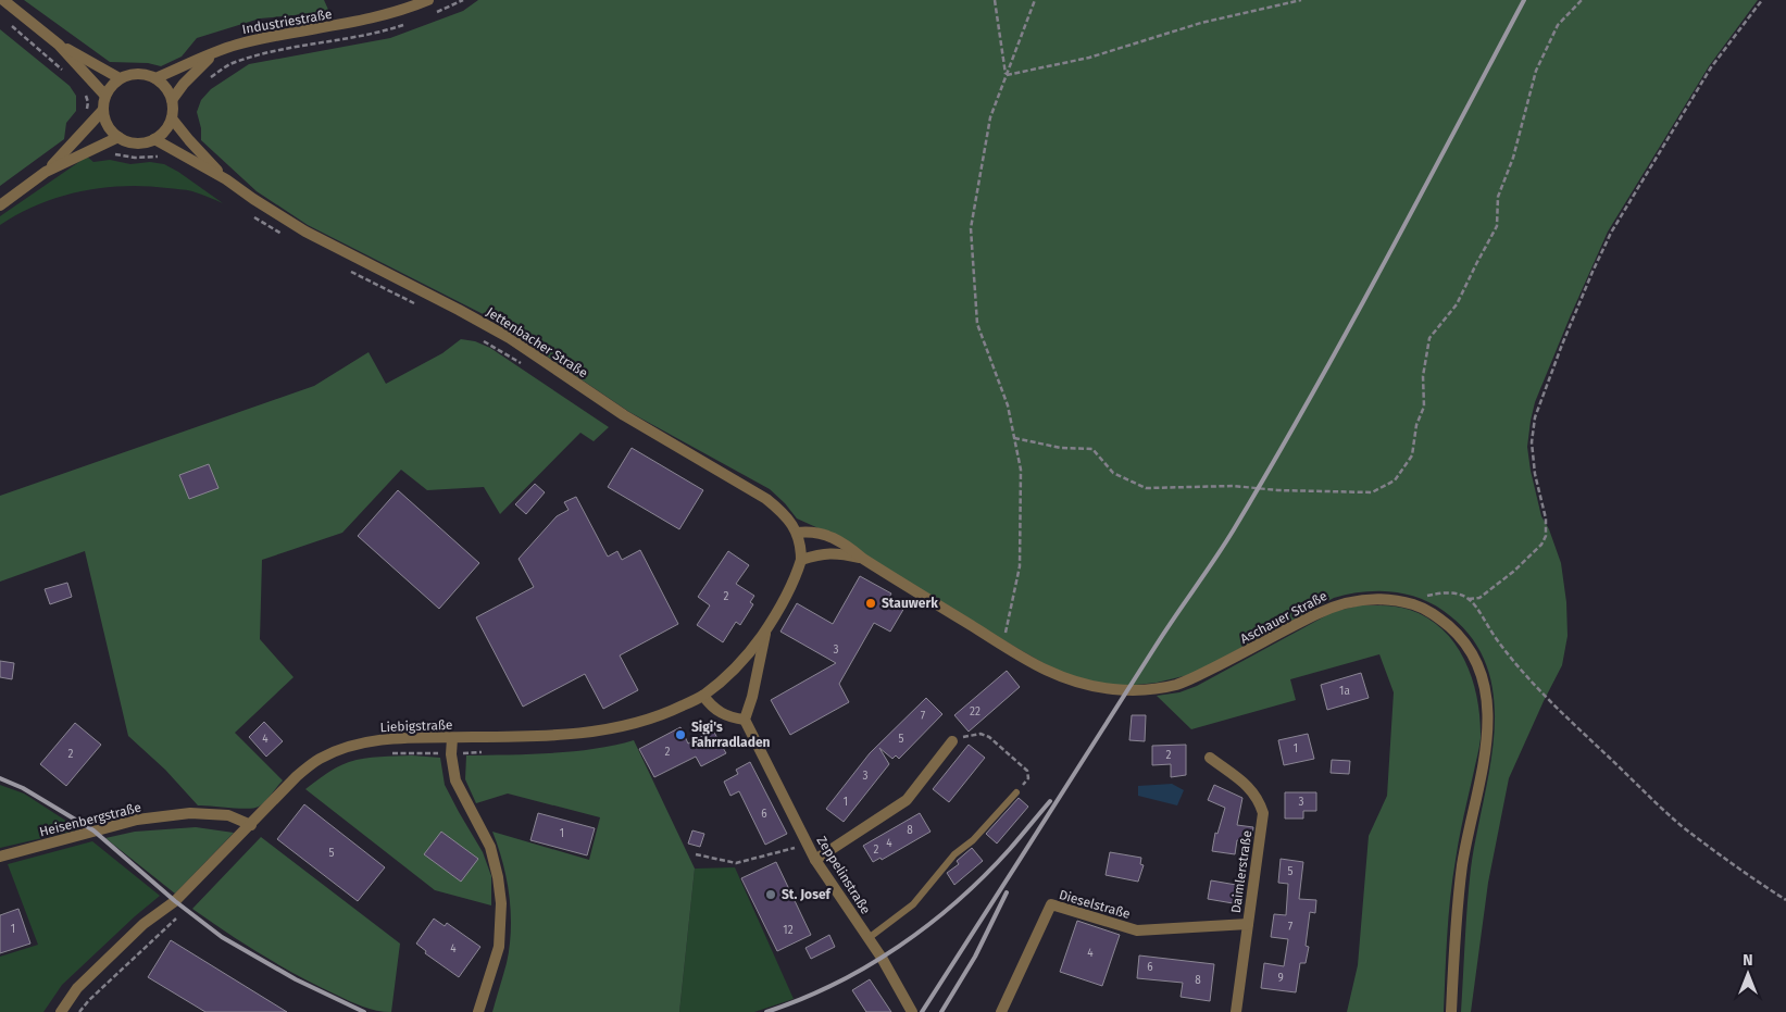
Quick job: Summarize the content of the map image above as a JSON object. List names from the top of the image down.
{
  "streets": {
    "street": [
      "Industriestraße",
      "Jettenbacher Straße",
      "Aschauer Straße",
      "Liebigstraße",
      "Heisenbergstraße",
      "Daimlerstraße",
      "Zeppelinstraße",
      "Dieselstraße"
    ]
  },
  "crossings": [
    ["Industriestraße", "Jettenbacher Straße"],
    ["Jettenbacher Straße", "Aschauer Straße"],
    ["Jettenbacher Straße", "Liebigstraße"],
    ["Aschauer Straße", "Liebigstraße"],
    ["Liebigstraße", "Heisenbergstraße"],
    ["Daimlerstraße", "Dieselstraße"]
  ],
  "places": ["Stauwerk", "Sigi's Fahrradladen", "St. Josef"],
  "house_numbers": [
    "2",
    "3",
    "1a",
    "22",
    "7",
    "4",
    "5",
    "1",
    "2",
    "2",
    "2",
    "3",
    "1",
    "3",
    "6",
    "8",
    "1",
    "4",
    "2",
    "5",
    "5",
    "7",
    "1",
    "12",
    "4",
    "4",
    "6",
    "9",
    "8"
  ],
  "north": "top"
}
